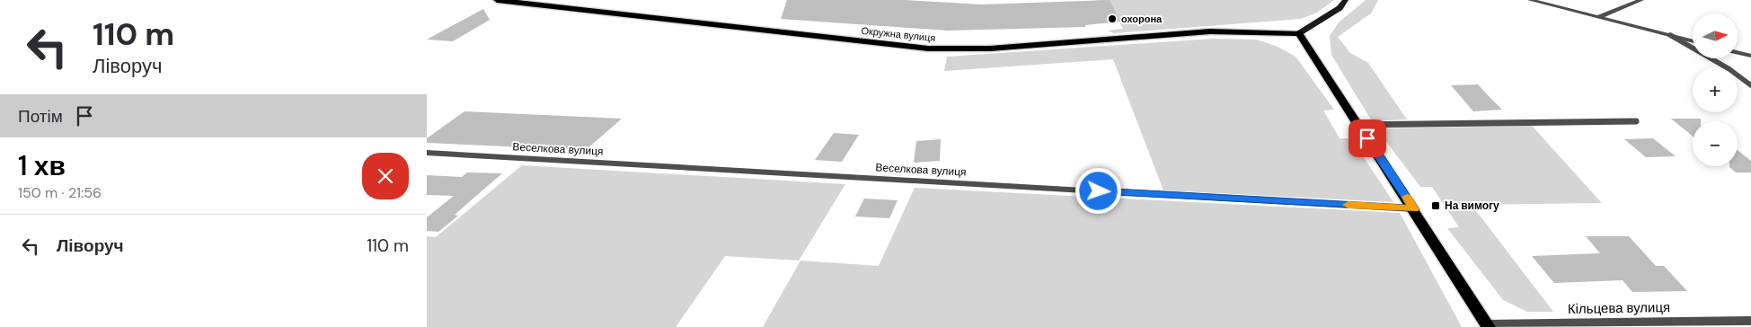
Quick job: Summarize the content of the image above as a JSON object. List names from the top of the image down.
{
  "streets": {
    "main road": ["Окружна вулиця"],
    "street": ["Веселкова вулиця", "Кільцева вулиця"]
  },
  "places": {
    "other": ["охорона"],
    "transit": ["На вимогу"]
  },
  "north": "right",
  "page": {
    "turn": ["110 m", "Ліворуч"],
    "map_buttons": ["+", "−"],
    "then": "Потім",
    "heading": ["1 хв", "150 m · 21:56"],
    "list": [
      {
        "name": "Ліворуч",
        "value": "110 m"
      }
    ]
  }
}
